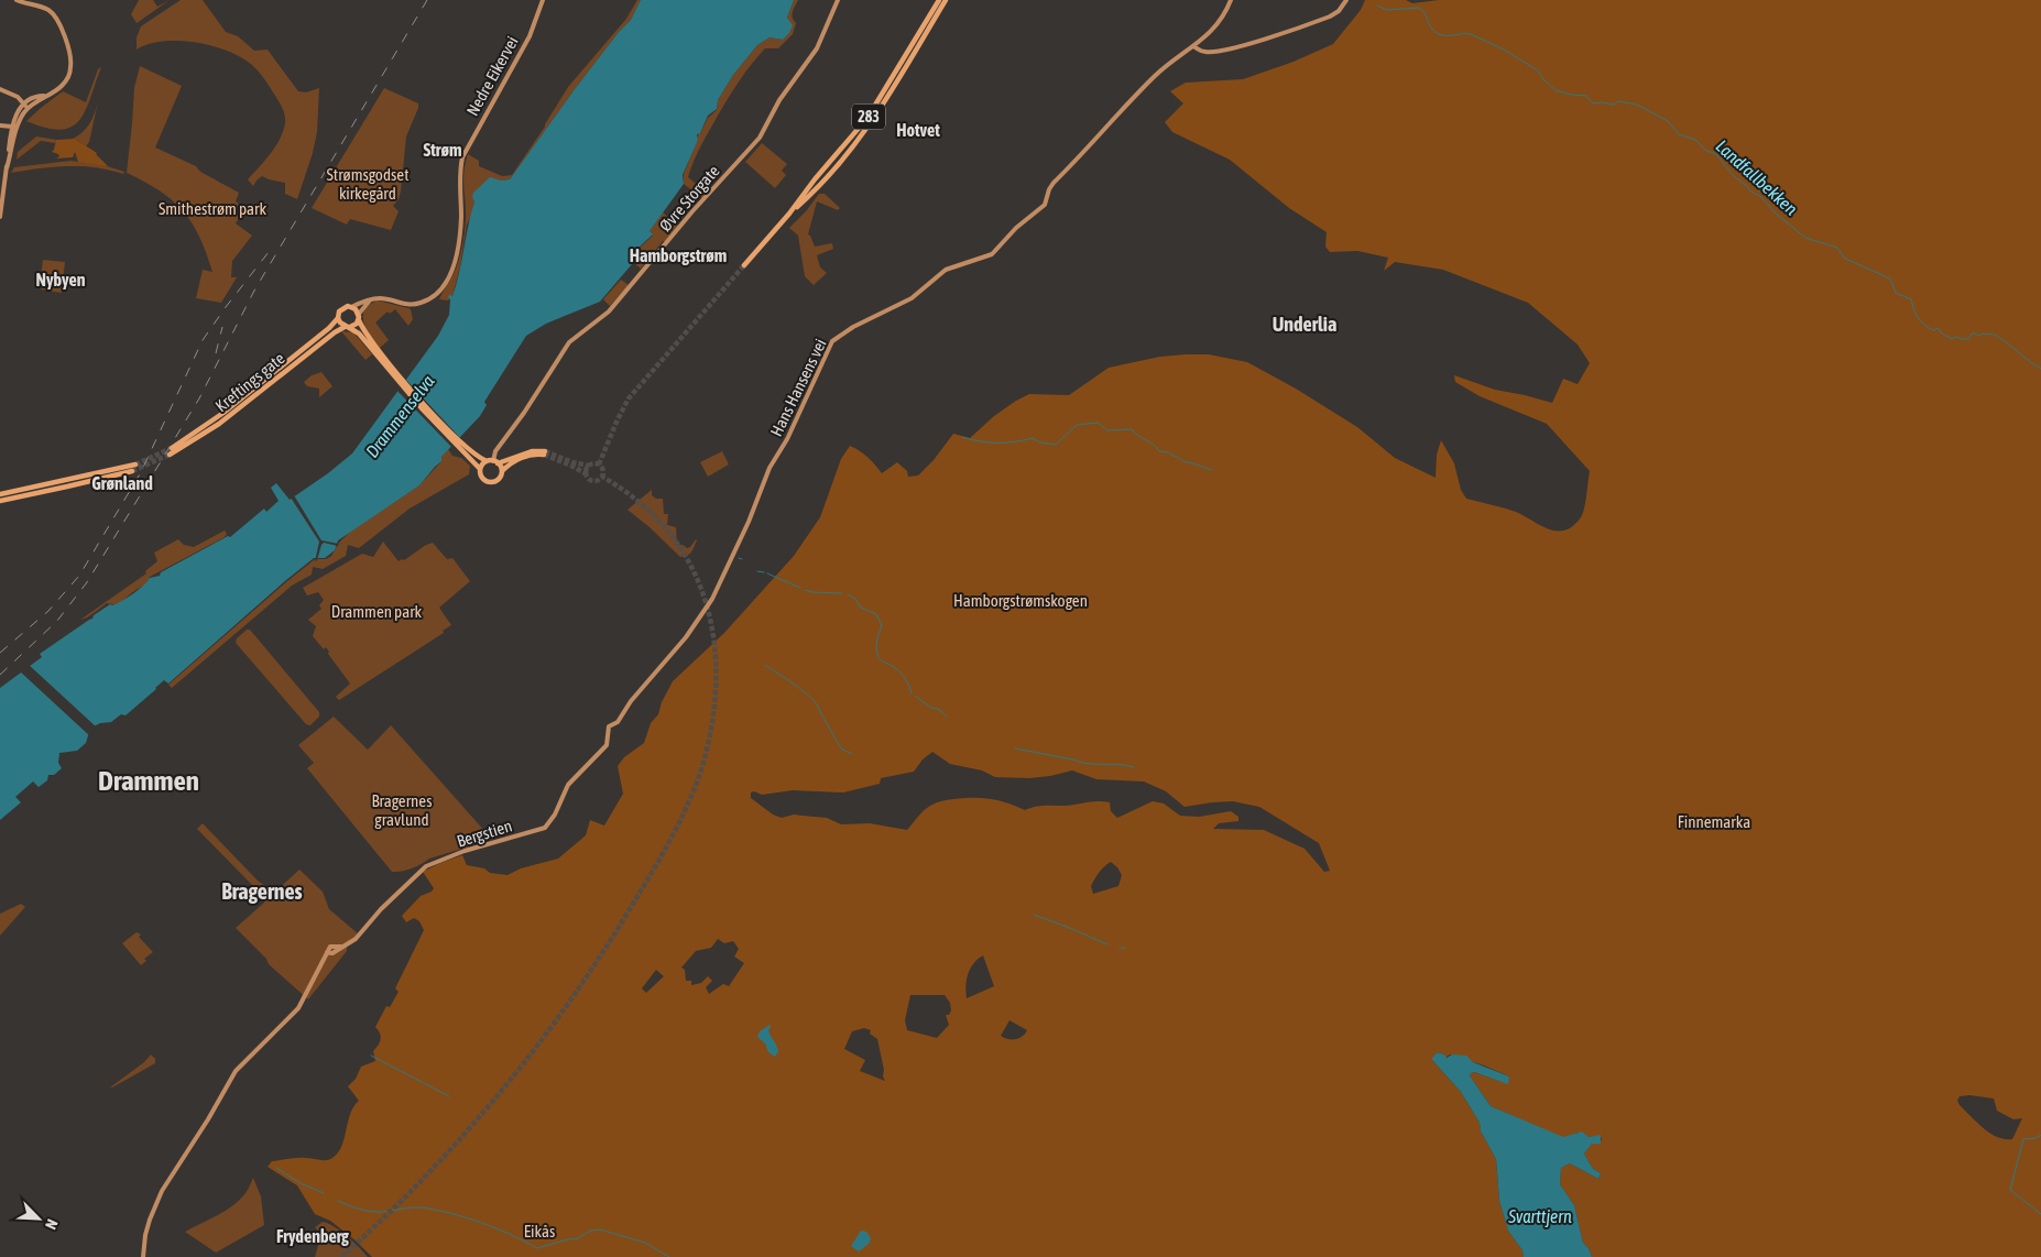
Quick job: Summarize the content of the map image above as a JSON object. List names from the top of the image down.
{
  "streets": {
    "main road": [
      "Nedre Eikervei",
      "283",
      "Øvre Storgate",
      "Kreftings gate",
      "Hans Hansens vei",
      "Bergstien"
    ]
  },
  "crossings": [
    ["Hans Hansens vei", "Bergstien"]
  ],
  "districts": [
    "Hotvet",
    "Strøm",
    "Hamborgstrøm",
    "Nybyen",
    "Underlia",
    "Grønland",
    "Drammen",
    "Bragernes",
    "Frydenberg"
  ],
  "water": ["Landfallbekken", "Drammenselva", "Svarttjern"],
  "parks": [
    "Strømsgodset kirkegård",
    "Smithestrøm park",
    "Hamborgstrømskogen",
    "Drammen park",
    "Bragernes gravlund",
    "Finnemarka",
    "Eikås"
  ],
  "north": "bottom right"
}
